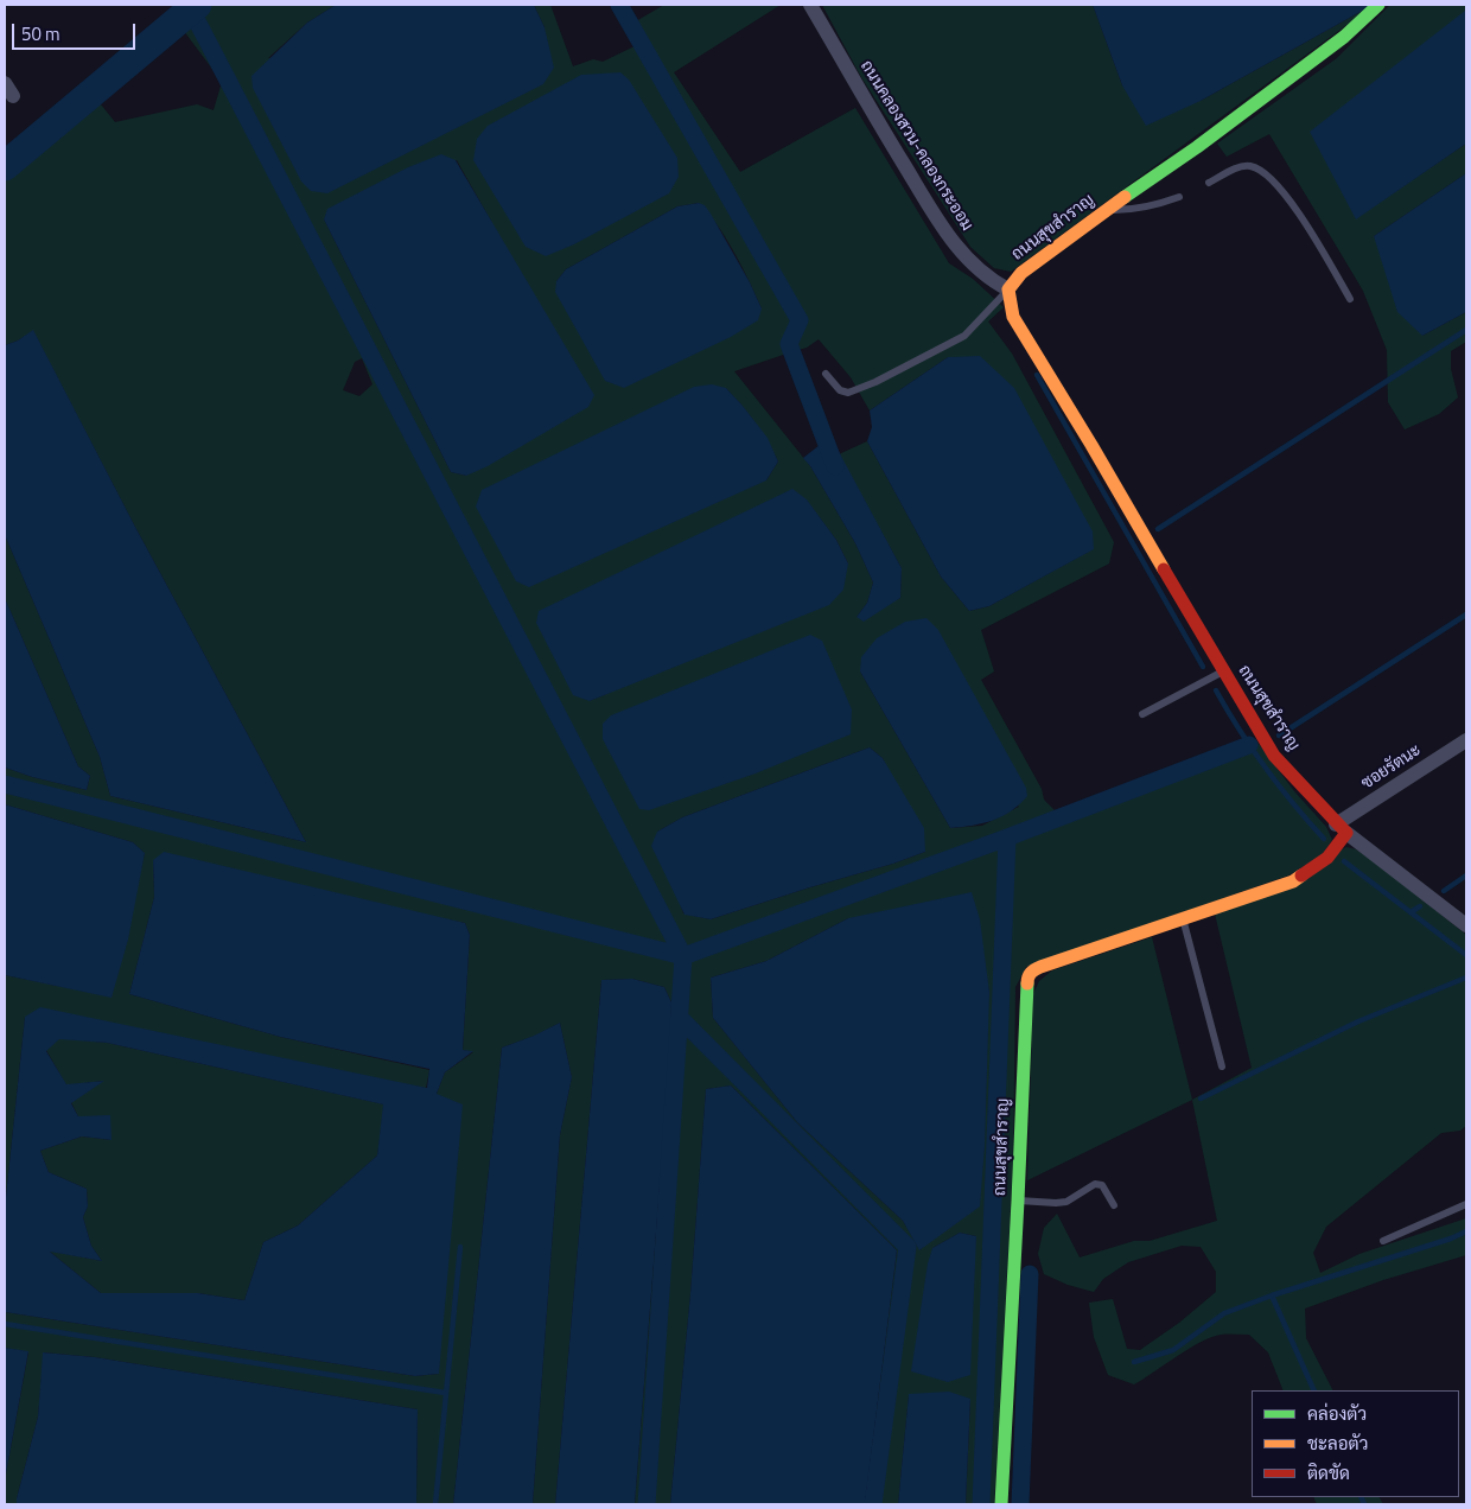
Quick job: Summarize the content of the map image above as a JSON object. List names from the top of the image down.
{
  "streets": {
    "street": ["ถนนคลองสวน-คลองกระออม", "ถนนสุขสำราญ", "ซอยรัตนะ"]
  },
  "crossings": [
    ["ถนนคลองสวน-คลองกระออม", "ถนนสุขสำราญ"],
    ["ถนนสุขสำราญ", "ซอยรัตนะ"]
  ],
  "legend": ["คล่องตัว", "ชะลอตัว", "ติดขัด"],
  "scale_bar": "50 m"
}
